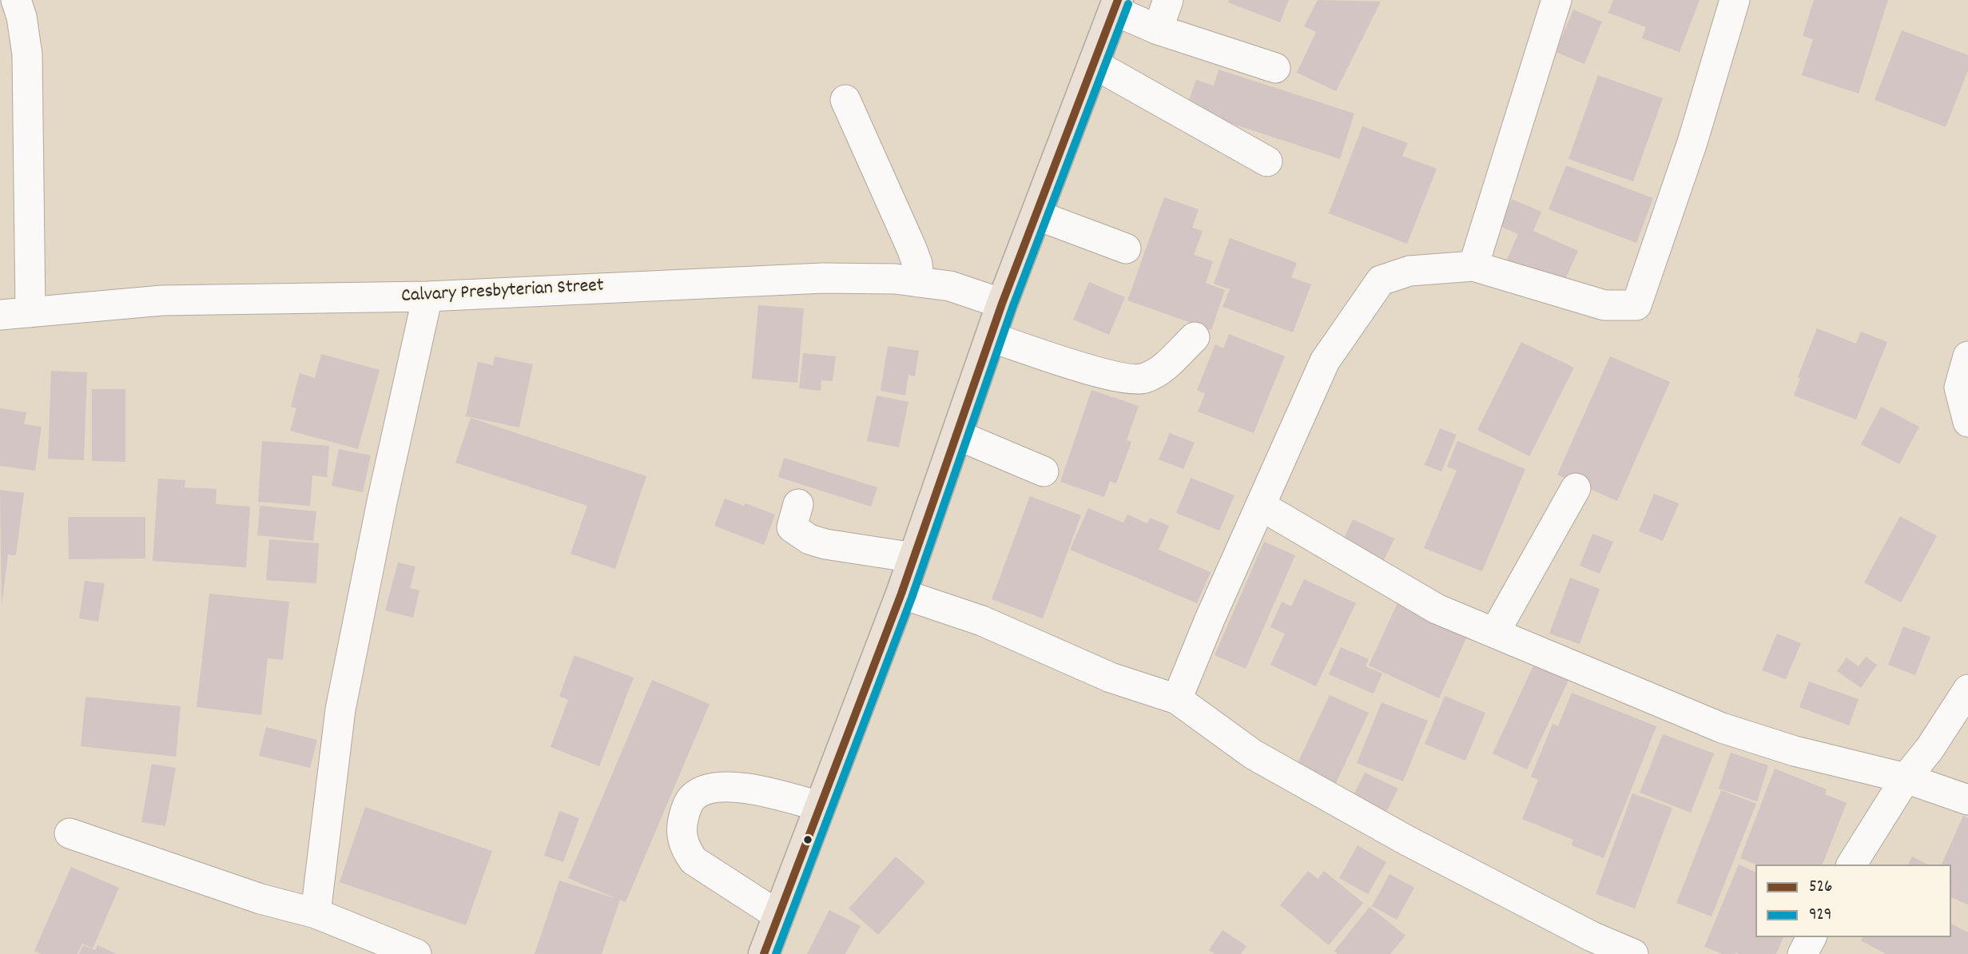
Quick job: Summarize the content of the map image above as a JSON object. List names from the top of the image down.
{
  "streets": {
    "street": ["Calvary Presbyterian Street"]
  },
  "lines": ["transit line 526", "transit line 929"],
  "legend": ["526", "929"]
}
